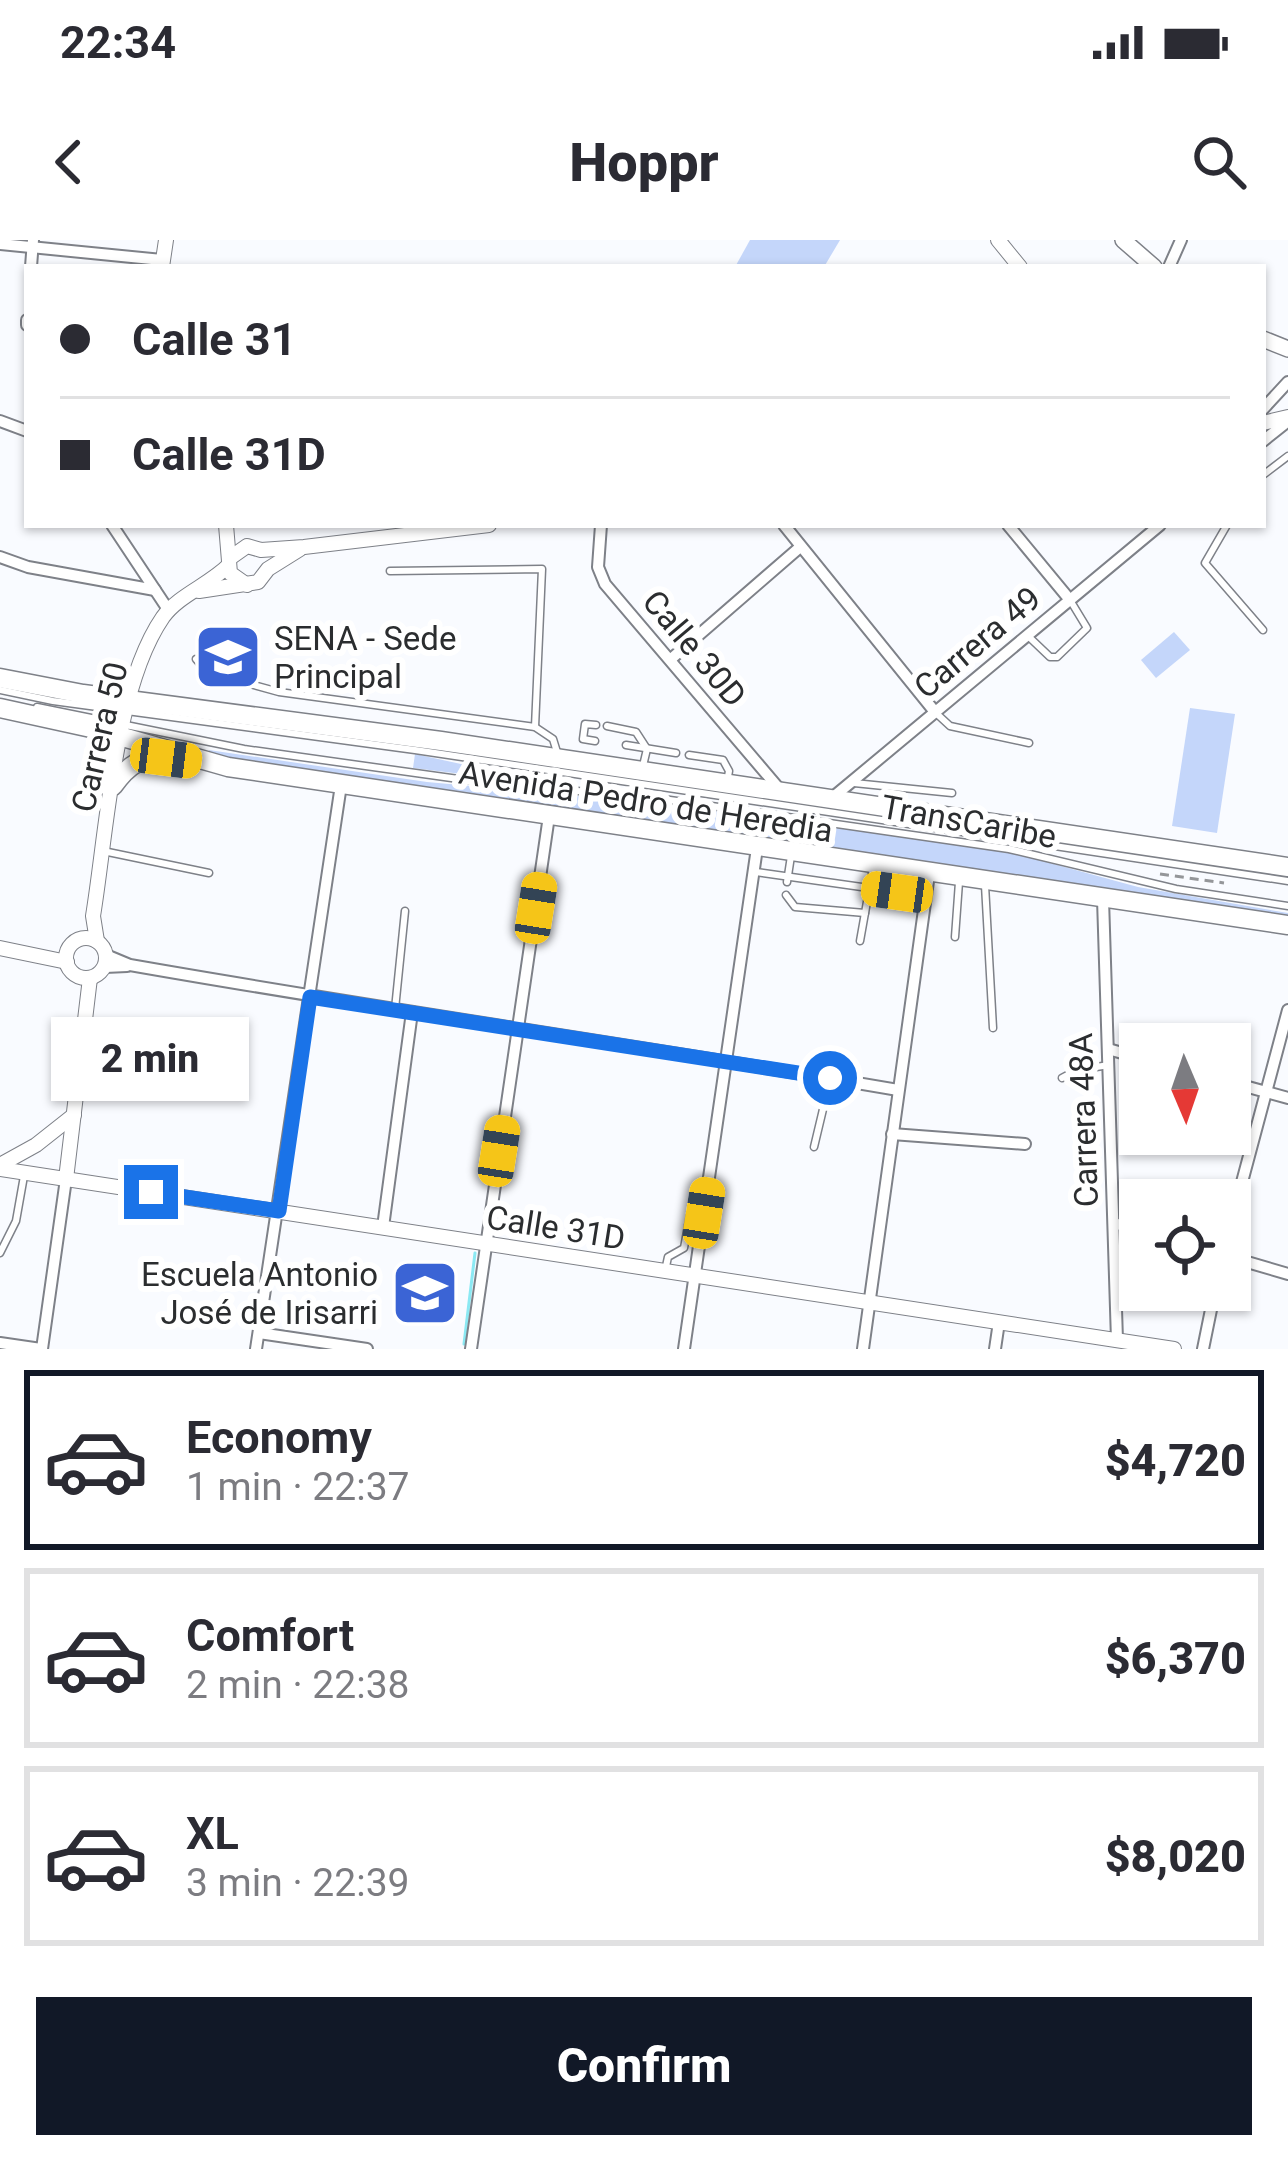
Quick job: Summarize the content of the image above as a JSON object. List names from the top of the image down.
{
  "streets": {
    "highway": ["Avenida Pedro de Heredia"],
    "street": [
      "Carrera 49",
      "Calle 30D",
      "Carrera 50",
      "Carrera 48A",
      "Calle 31D"
    ],
    "lane": ["TransCaribe"]
  },
  "crossings": [
    ["Carrera 49", "Avenida Pedro de Heredia"],
    ["Calle 30D", "Avenida Pedro de Heredia"],
    ["Carrera 50", "Avenida Pedro de Heredia"],
    ["Carrera 50", "TransCaribe"],
    ["Avenida Pedro de Heredia", "TransCaribe"],
    ["Avenida Pedro de Heredia", "Carrera 48A"],
    ["Carrera 48A", "Calle 31D"]
  ],
  "places": {
    "school or university": ["SENA - Sede Principal", "Escuela Antonio José de Irisarri"]
  },
  "north": "bottom",
  "page": {
    "status": "22:34",
    "header": "Hoppr",
    "banner": ["Calle 31", "Calle 31D"],
    "bubble": "2 min",
    "list": [
      {
        "name": "Economy",
        "note": "1 min · 22:37",
        "value": "$4,720"
      },
      {
        "name": "Comfort",
        "note": "2 min · 22:38",
        "value": "$6,370"
      },
      {
        "name": "XL",
        "note": "3 min · 22:39",
        "value": "$8,020"
      }
    ],
    "buttons": "Confirm"
  }
}
